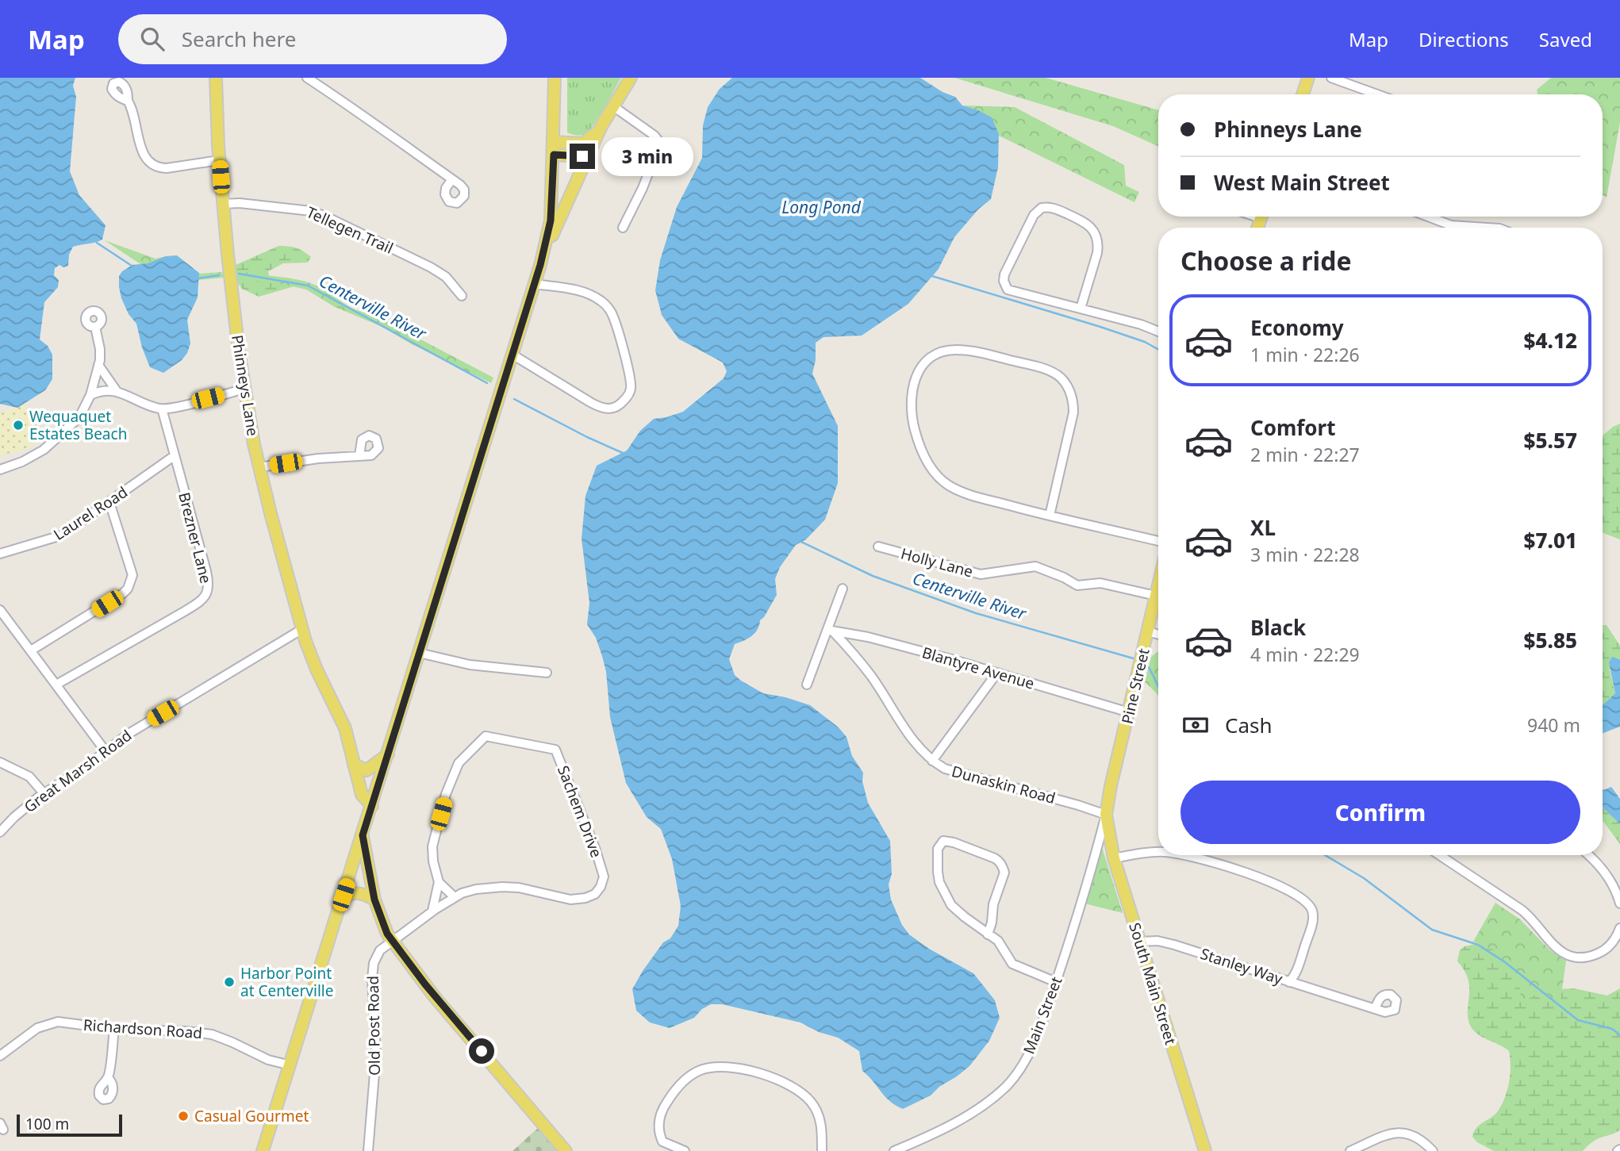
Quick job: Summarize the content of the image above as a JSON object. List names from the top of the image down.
{
  "streets": {
    "main road": ["Phinneys Lane", "Pine Street", "South Main Street"],
    "street": [
      "Tellegen Trail",
      "Laurel Road",
      "Brezner Lane",
      "Holly Lane",
      "Blantyre Avenue",
      "Great Marsh Road",
      "Dunaskin Road",
      "Sachem Drive",
      "Stanley Way",
      "Main Street",
      "Old Post Road",
      "Richardson Road"
    ]
  },
  "crossings": [
    ["Tellegen Trail", "Phinneys Lane"],
    ["Phinneys Lane", "Great Marsh Road"],
    ["Laurel Road", "Brezner Lane"],
    ["Holly Lane", "Pine Street"],
    ["Blantyre Avenue", "Pine Street"],
    ["Blantyre Avenue", "Dunaskin Road"],
    ["Pine Street", "Dunaskin Road"],
    ["Pine Street", "South Main Street"],
    ["Pine Street", "Main Street"],
    ["Dunaskin Road", "South Main Street"],
    ["Dunaskin Road", "Main Street"],
    ["Sachem Drive", "Old Post Road"],
    ["Stanley Way", "South Main Street"],
    ["South Main Street", "Main Street"]
  ],
  "water": ["Long Pond", "Centerville River"],
  "places": ["Wequaquet Estates Beach", "Harbor Point at Centerville", "Casual Gourmet"],
  "scale_bar": "100 m",
  "page": {
    "header": "Map",
    "search": "Search here",
    "nav": ["Map", "Directions", "Saved"],
    "banner": ["Phinneys Lane", "West Main Street"],
    "bubble": "3 min",
    "heading": "Choose a ride",
    "list": [
      {
        "name": "Economy",
        "note": "1 min · 22:26",
        "value": "$4.12"
      },
      {
        "name": "Comfort",
        "note": "2 min · 22:27",
        "value": "$5.57"
      },
      {
        "name": "XL",
        "note": "3 min · 22:28",
        "value": "$7.01"
      },
      {
        "name": "Black",
        "note": "4 min · 22:29",
        "value": "$5.85"
      }
    ],
    "pay": ["Cash", "940 m"],
    "buttons": "Confirm",
    "scale": "100 m"
  }
}
